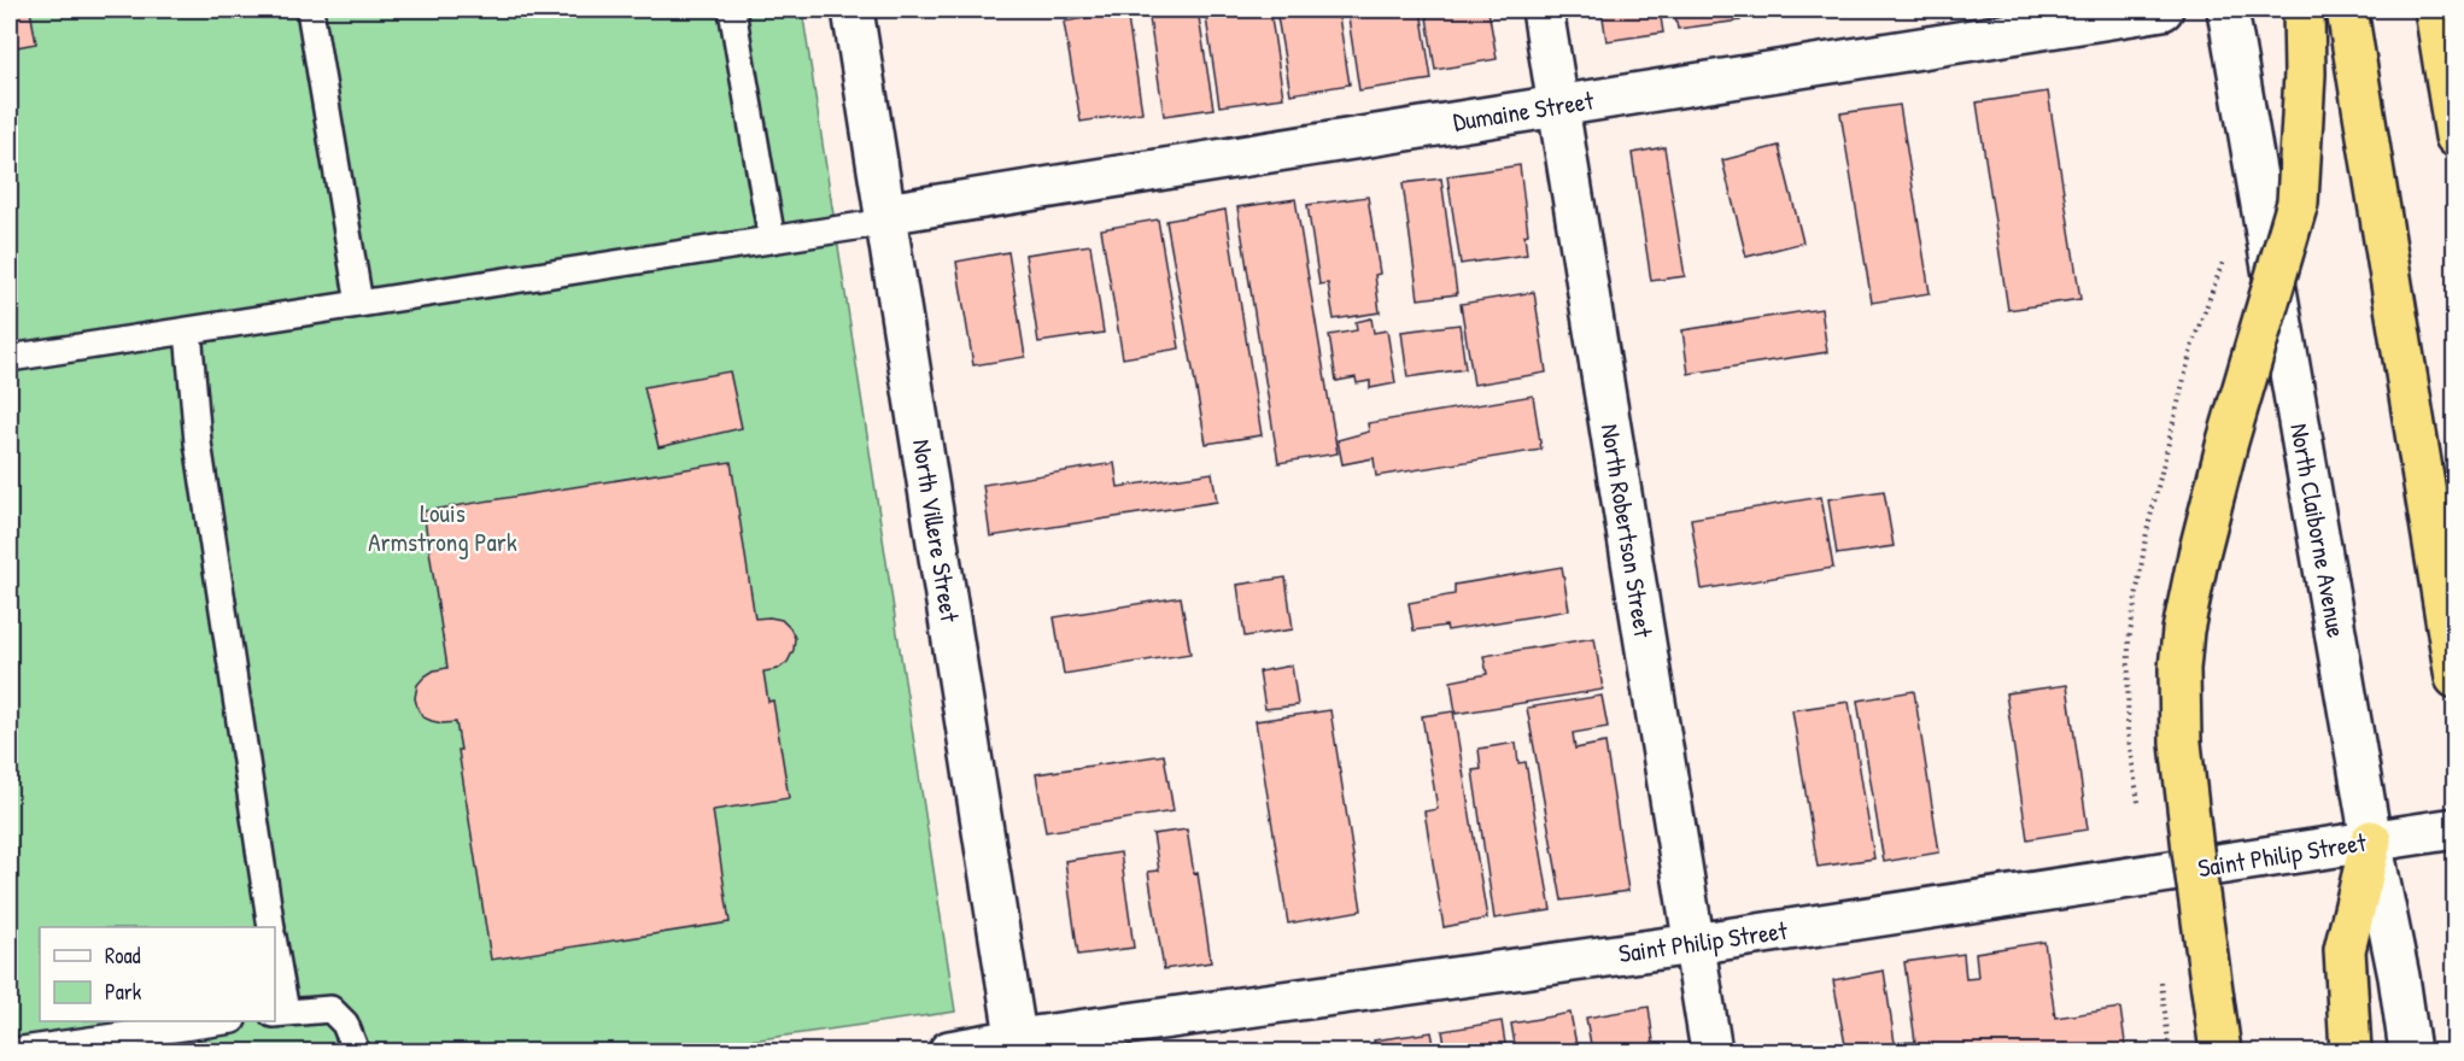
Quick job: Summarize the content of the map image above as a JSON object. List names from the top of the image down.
{
  "streets": {
    "street": [
      "Dumaine Street",
      "North Villere Street",
      "North Robertson Street",
      "North Claiborne Avenue",
      "Saint Philip Street"
    ]
  },
  "crossings": [
    ["Dumaine Street", "North Villere Street"],
    ["Dumaine Street", "North Robertson Street"],
    ["North Villere Street", "Saint Philip Street"],
    ["North Robertson Street", "Saint Philip Street"],
    ["North Claiborne Avenue", "Saint Philip Street"]
  ],
  "parks": ["Louis Armstrong Park"],
  "legend": ["Road", "Park"]
}
